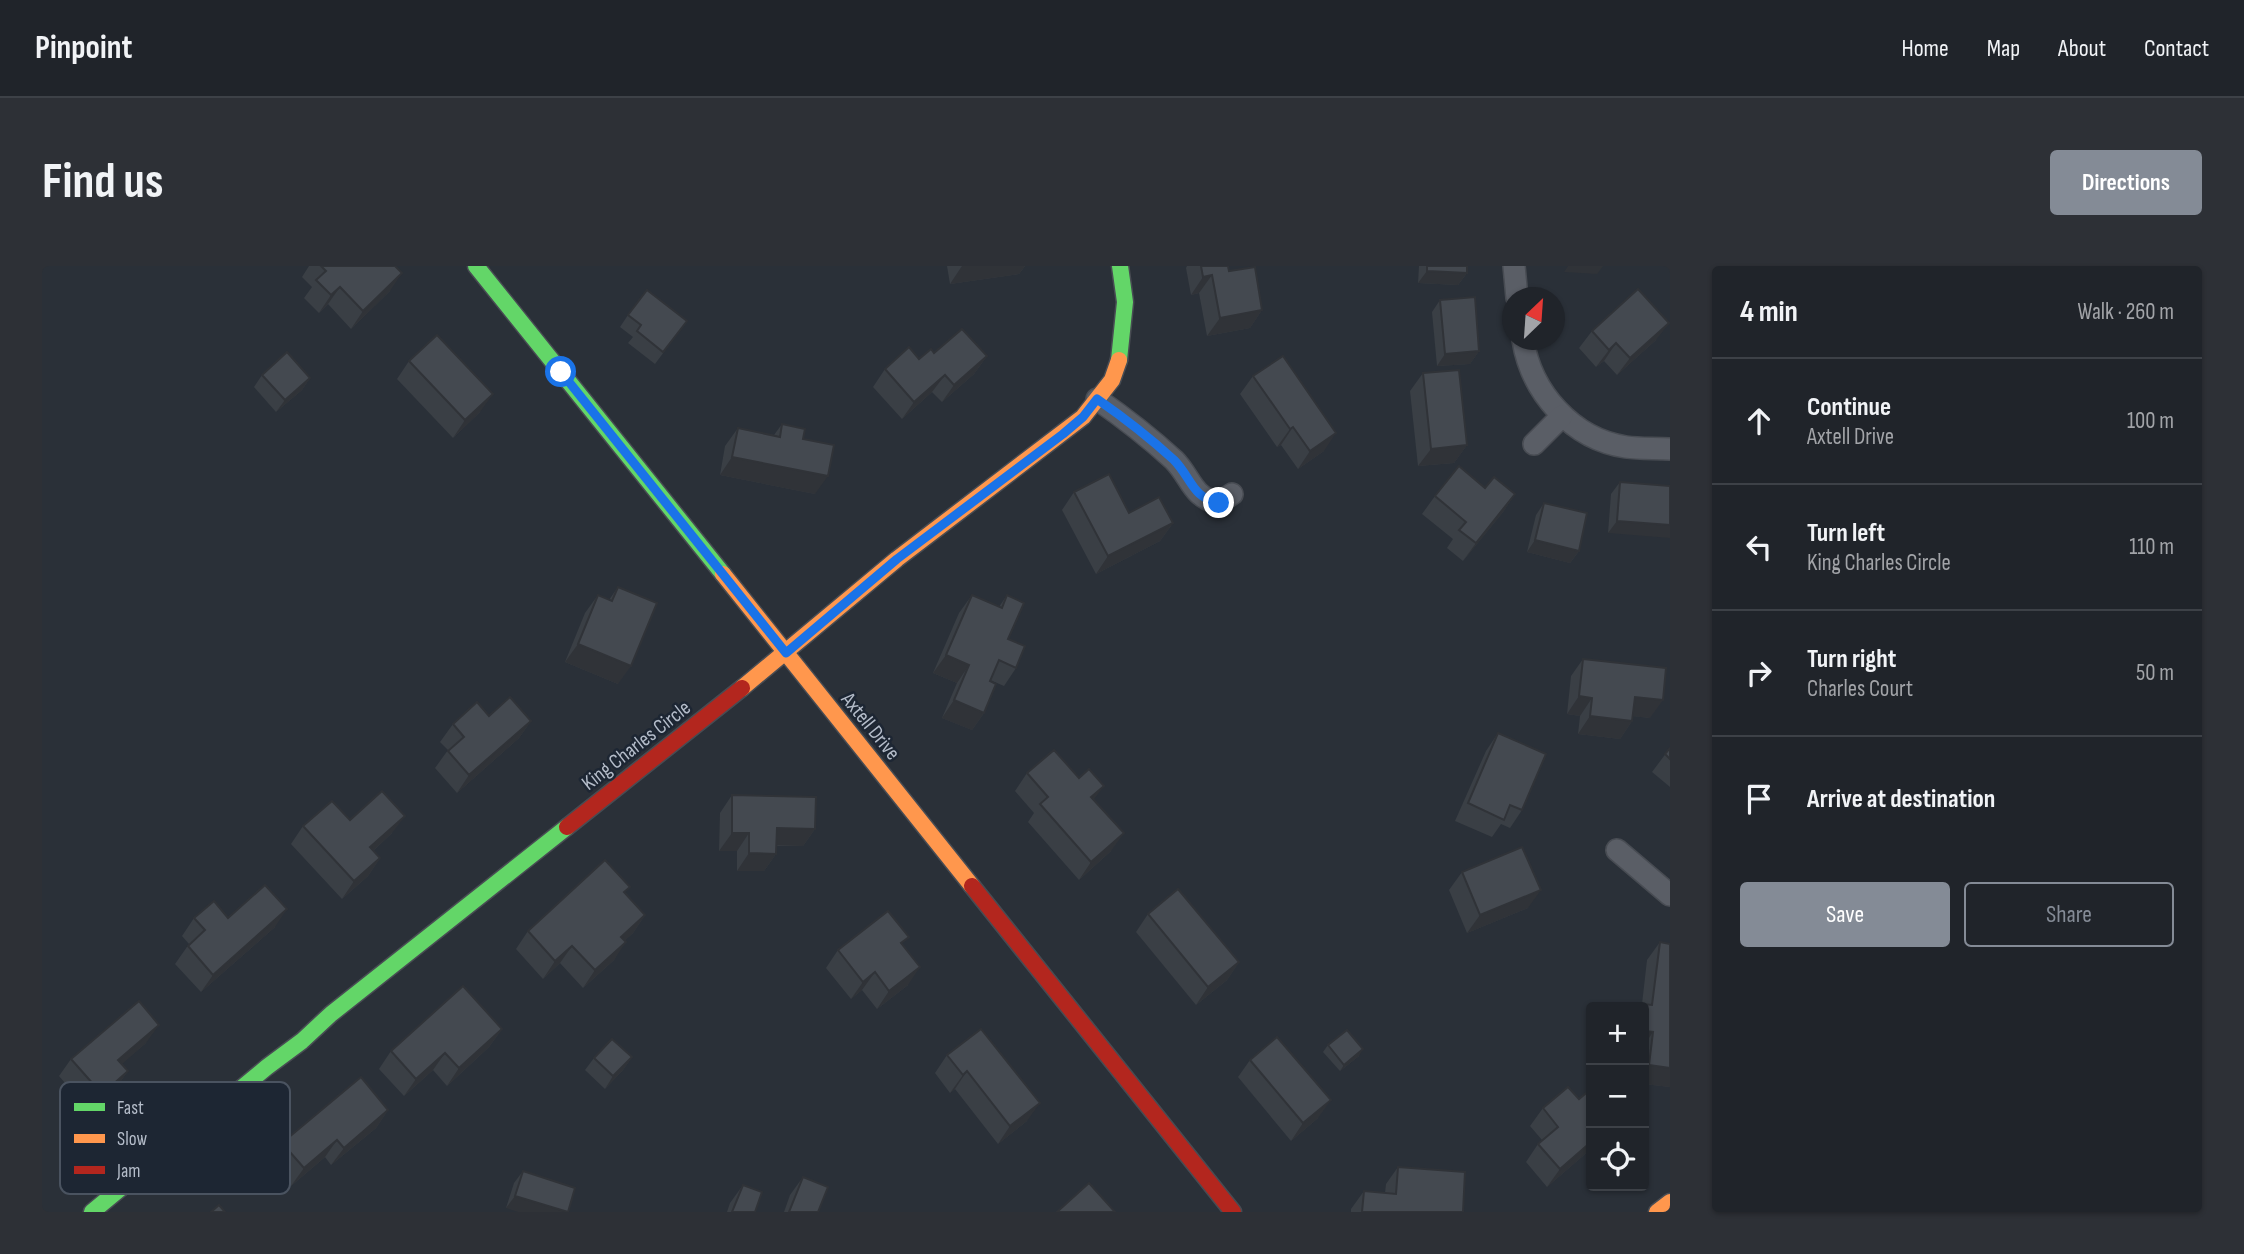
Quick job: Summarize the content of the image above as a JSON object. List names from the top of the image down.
{
  "streets": {
    "street": ["Axtell Drive", "King Charles Circle"]
  },
  "crossings": [
    ["Axtell Drive", "King Charles Circle"]
  ],
  "legend": ["Fast", "Slow", "Jam"],
  "north": "top right",
  "page": {
    "header": "Pinpoint",
    "nav": [
      "Home",
      "Map",
      "About",
      "Contact"
    ],
    "buttons": [
      "Directions",
      ["Save", "Share"]
    ],
    "title": "Find us",
    "heading": ["4 min", "Walk · 260 m"],
    "list": [
      ["Continue", "Axtell Drive", "100 m"],
      ["Turn left", "King Charles Circle", "110 m"],
      ["Turn right", "Charles Court", "50 m"],
      "Arrive at destination"
    ],
    "map_buttons": ["+", "−"]
  }
}
